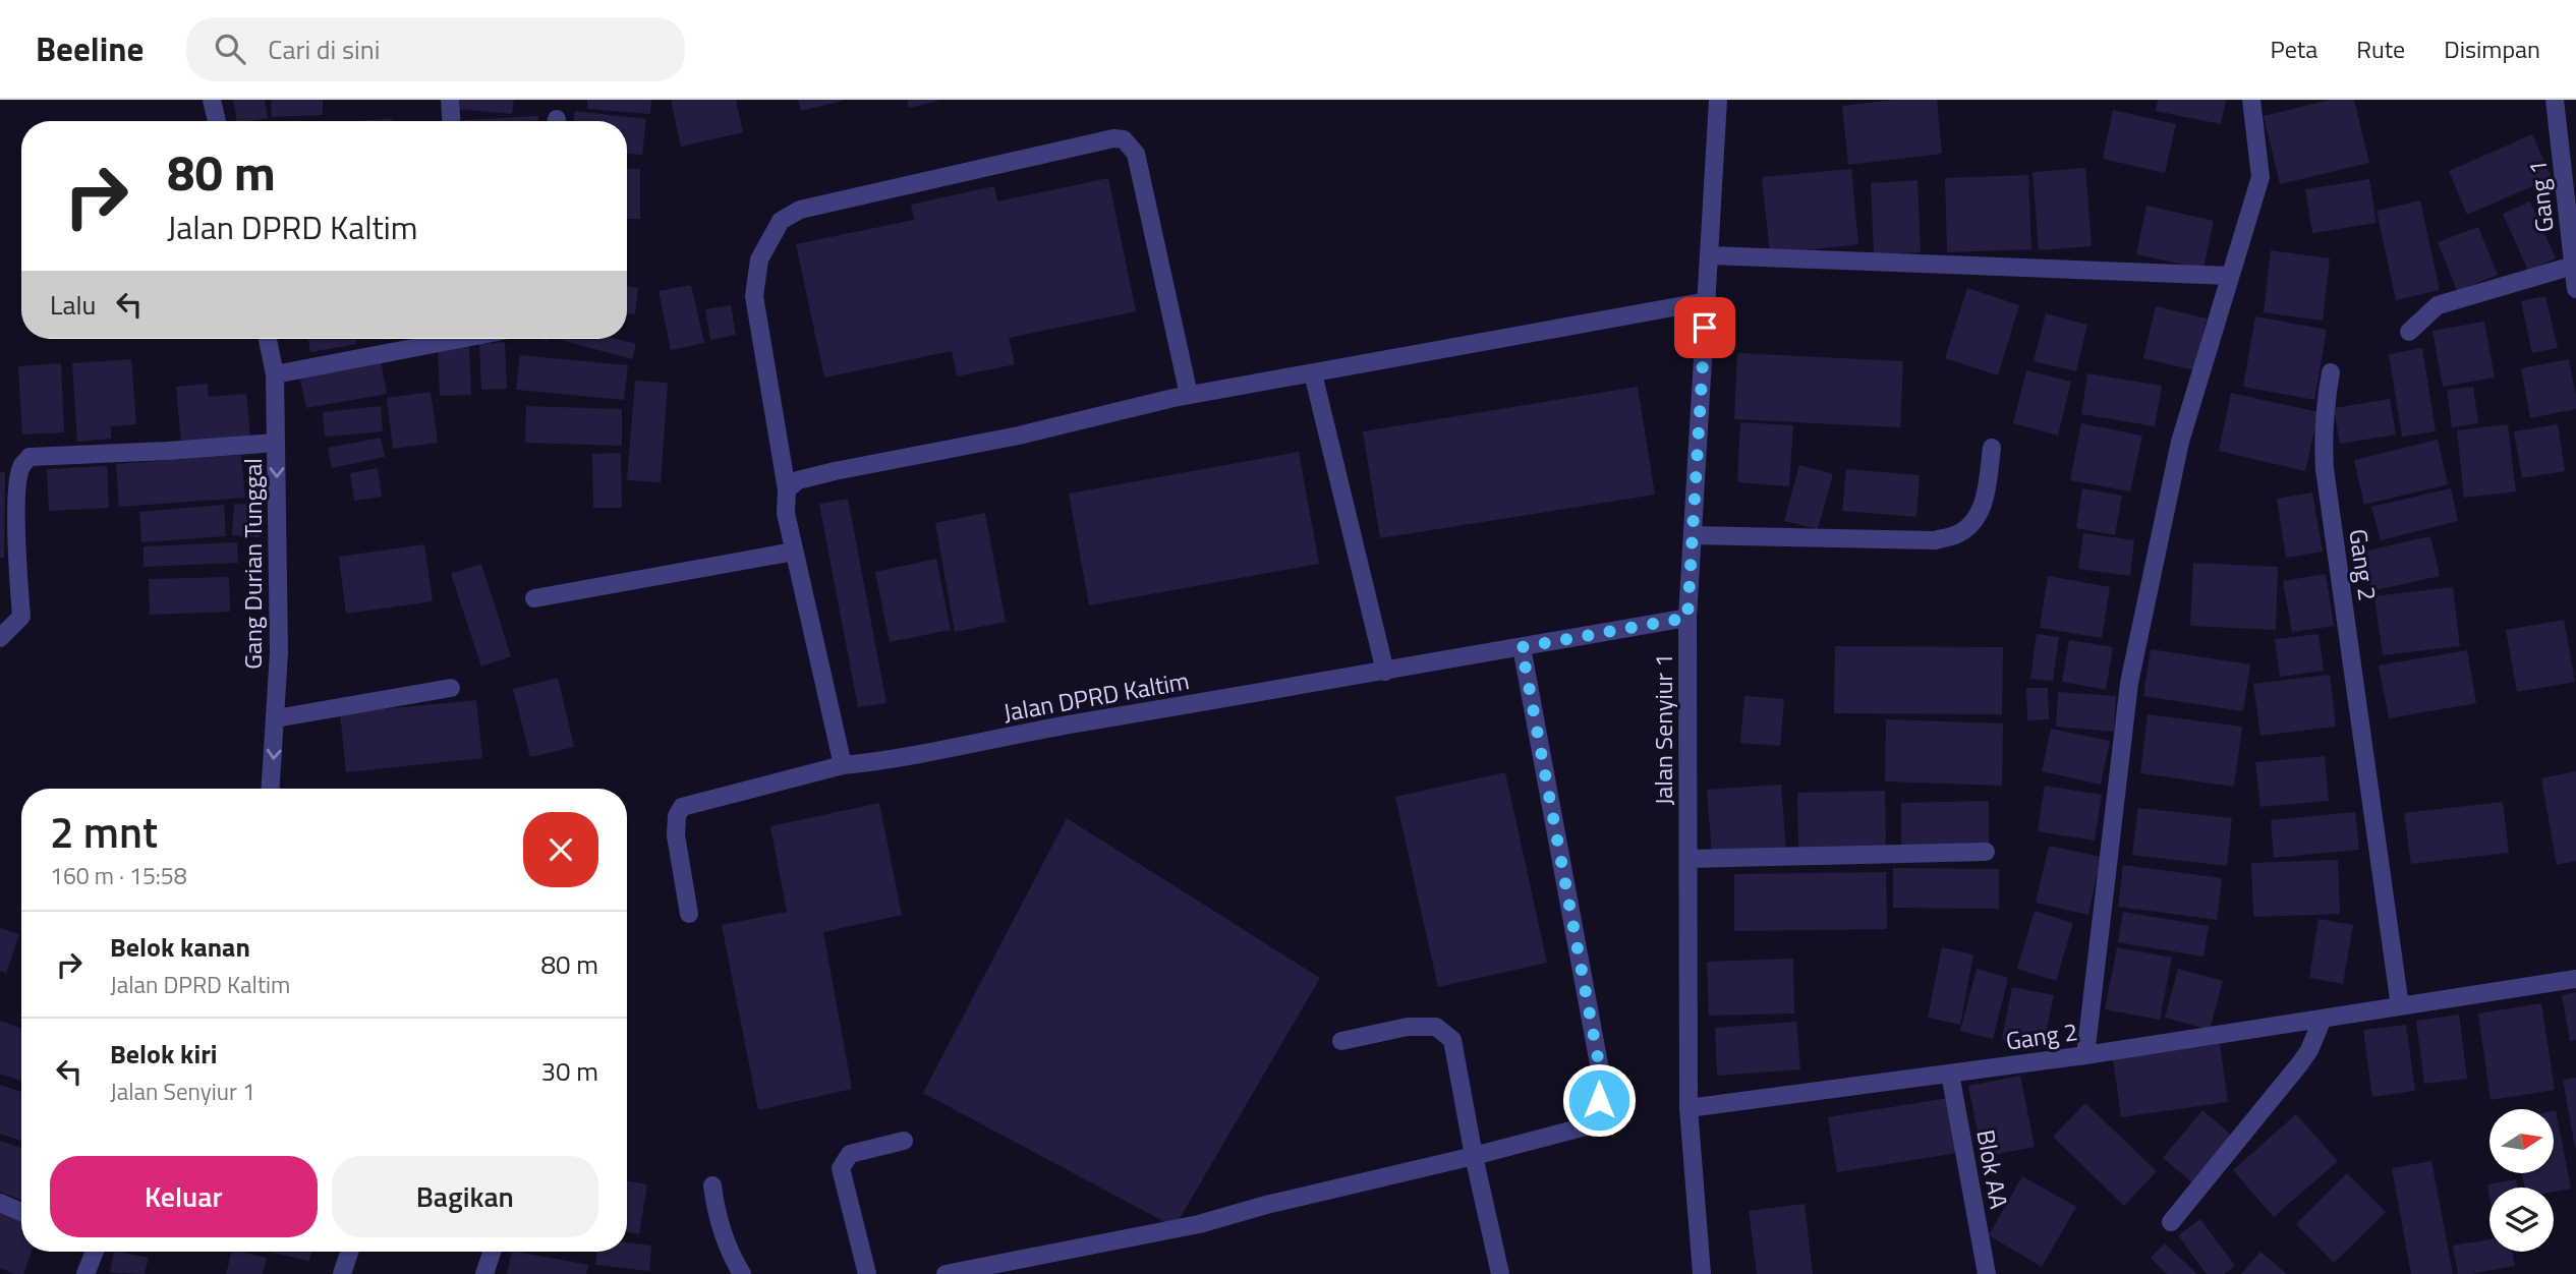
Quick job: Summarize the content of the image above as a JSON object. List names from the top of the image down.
{
  "streets": {
    "street": [
      "Gang 1",
      "Gang Durian Tunggal",
      "Gang 2",
      "Jalan DPRD Kaltim",
      "Jalan Senyiur 1",
      "Blok AA"
    ]
  },
  "crossings": [
    ["Gang 2", "Jalan Senyiur 1"],
    ["Gang 2", "Blok AA"],
    ["Jalan DPRD Kaltim", "Jalan Senyiur 1"]
  ],
  "one_way": ["Gang Durian Tunggal"],
  "north": "right",
  "page": {
    "header": "Beeline",
    "search": "Cari di sini",
    "nav": ["Peta", "Rute", "Disimpan"],
    "turn": ["80 m", "Jalan DPRD Kaltim"],
    "then": "Lalu",
    "heading": ["2 mnt", "160 m · 15:58"],
    "list": [
      {
        "name": "Belok kanan",
        "note": "Jalan DPRD Kaltim",
        "value": "80 m"
      },
      {
        "name": "Belok kiri",
        "note": "Jalan Senyiur 1",
        "value": "30 m"
      }
    ],
    "buttons": ["Keluar", "Bagikan"]
  }
}
